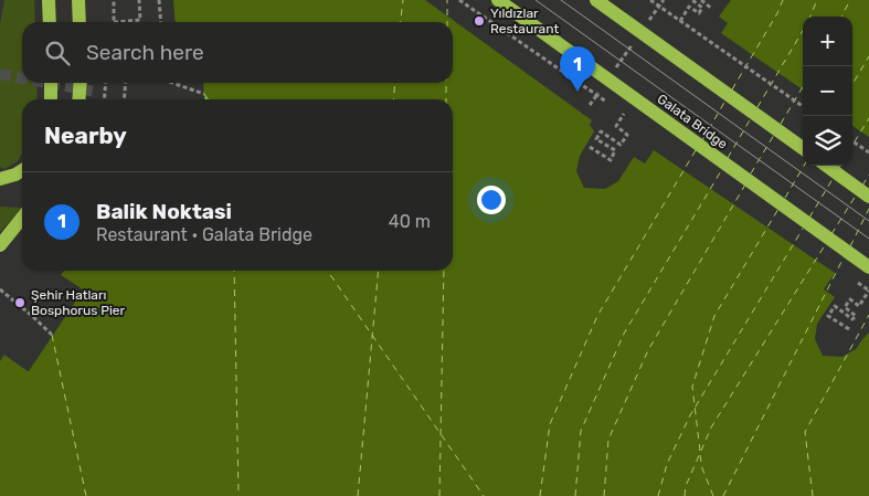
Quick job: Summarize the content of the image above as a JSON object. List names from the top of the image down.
{
  "streets": {
    "main road": ["Galata Bridge"]
  },
  "places": ["Yıldızlar Restaurant", "Şehir Hatları Bosphorus Pier"],
  "page": {
    "map_buttons": ["+", "−"],
    "search": "Search here",
    "pins": "1",
    "heading": "Nearby",
    "list": [
      {
        "mark": "1",
        "name": "Balik Noktasi",
        "note": "Restaurant · Galata Bridge",
        "value": "40 m"
      }
    ]
  }
}
